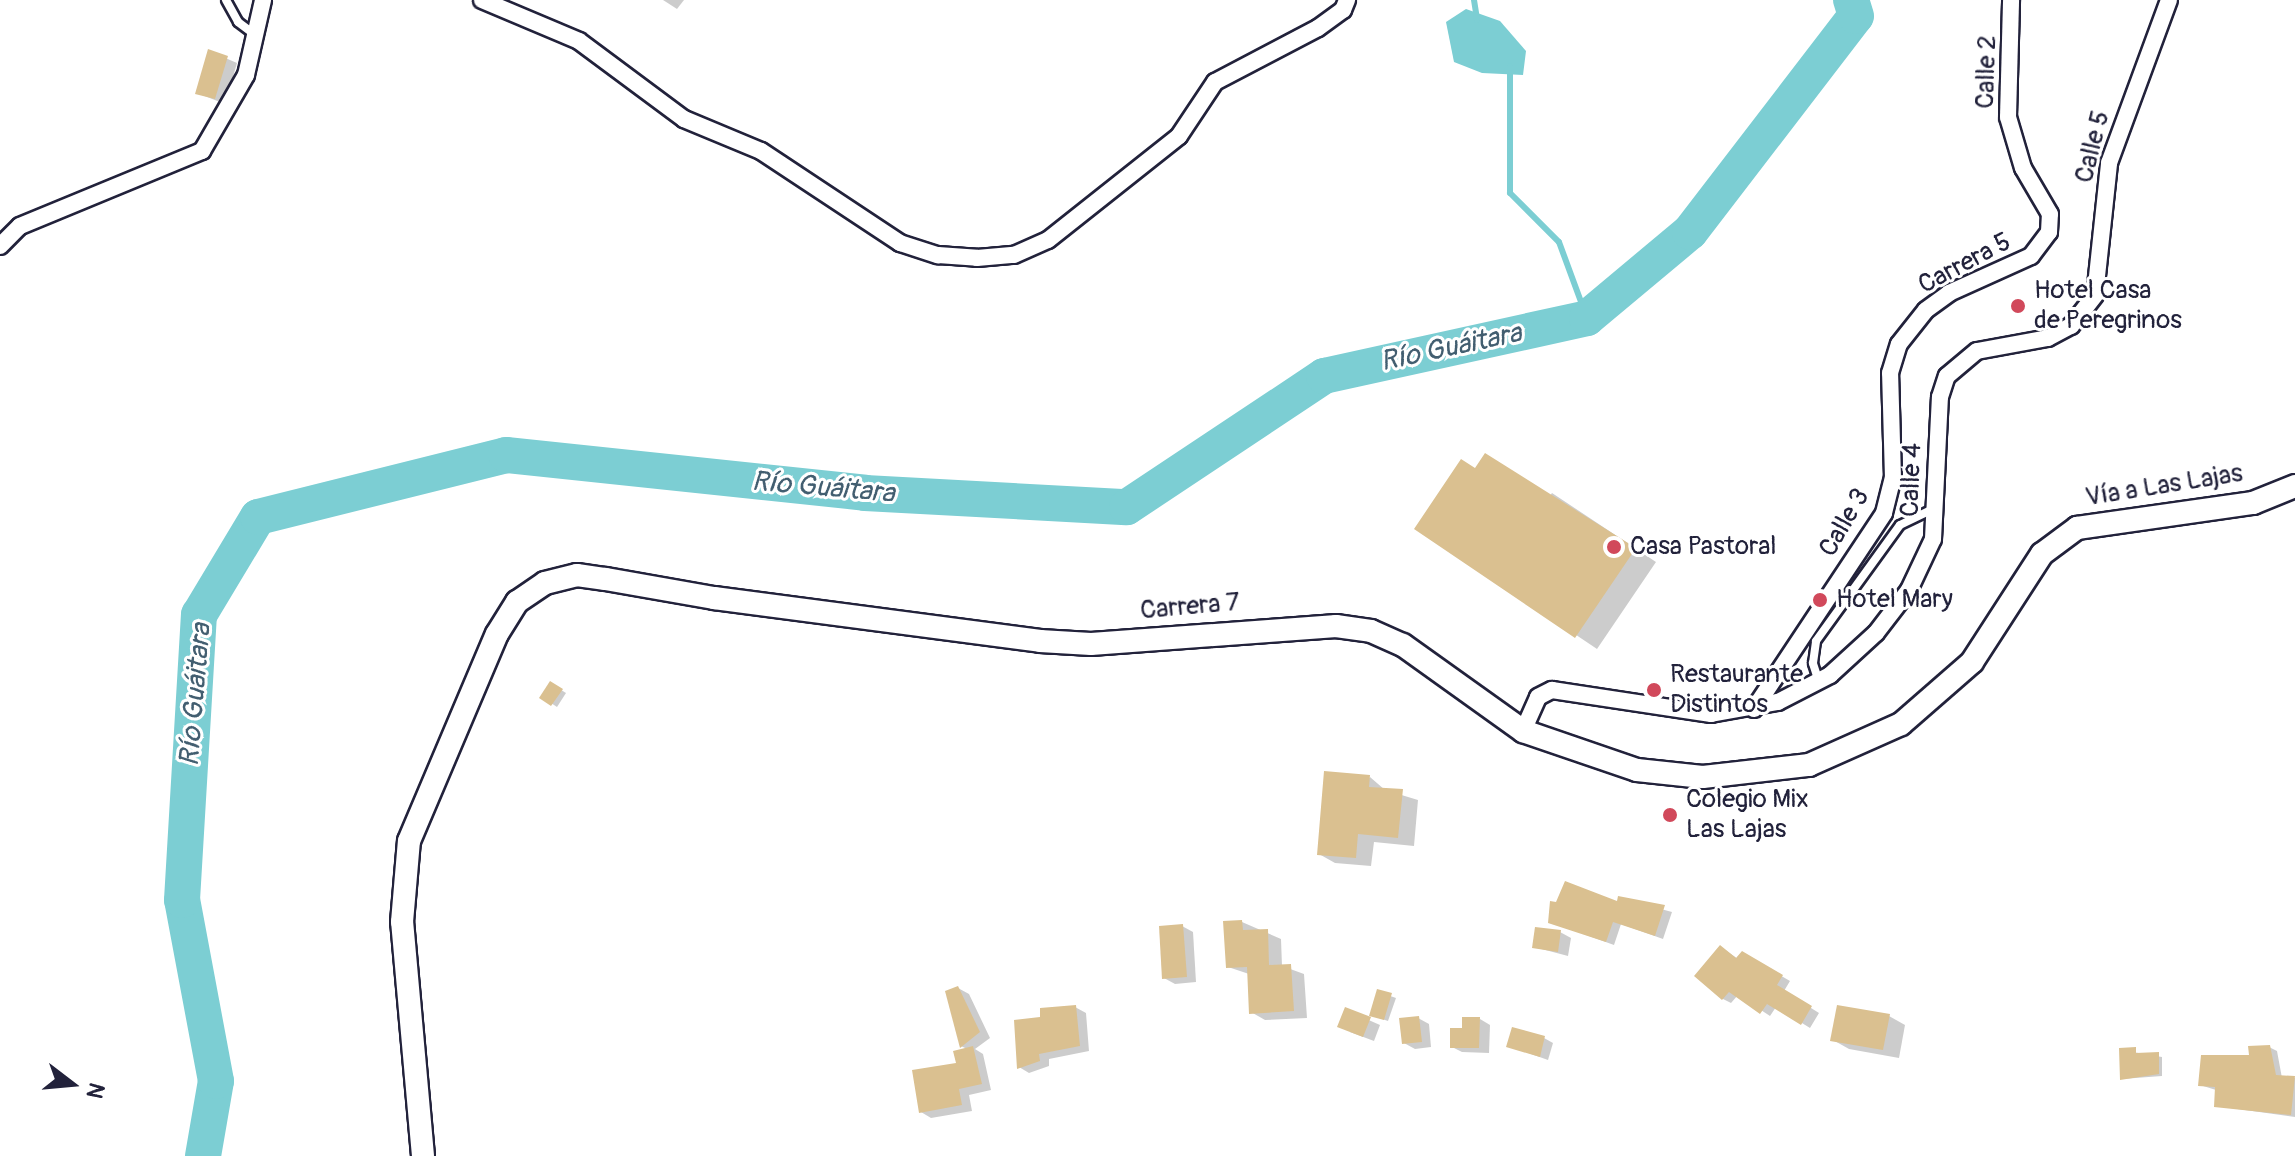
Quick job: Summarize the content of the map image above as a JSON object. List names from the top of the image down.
{
  "streets": {
    "street": [
      "Calle 2",
      "Calle 5",
      "Carrera 5",
      "Calle 4",
      "Vía a Las Lajas",
      "Calle 3",
      "Carrera 7"
    ]
  },
  "crossings": [
    ["Calle 2", "Carrera 5"],
    ["Calle 5", "Calle 4"],
    ["Carrera 5", "Calle 3"],
    ["Calle 4", "Calle 3"],
    ["Vía a Las Lajas", "Carrera 7"]
  ],
  "water": ["Río Guáitara"],
  "places": [
    "Hotel Casa de Peregrinos",
    "Casa Pastoral",
    "Hotel Mary",
    "Restaurante Distintos",
    "Colegio Mix Las Lajas"
  ],
  "north": "right"
}
